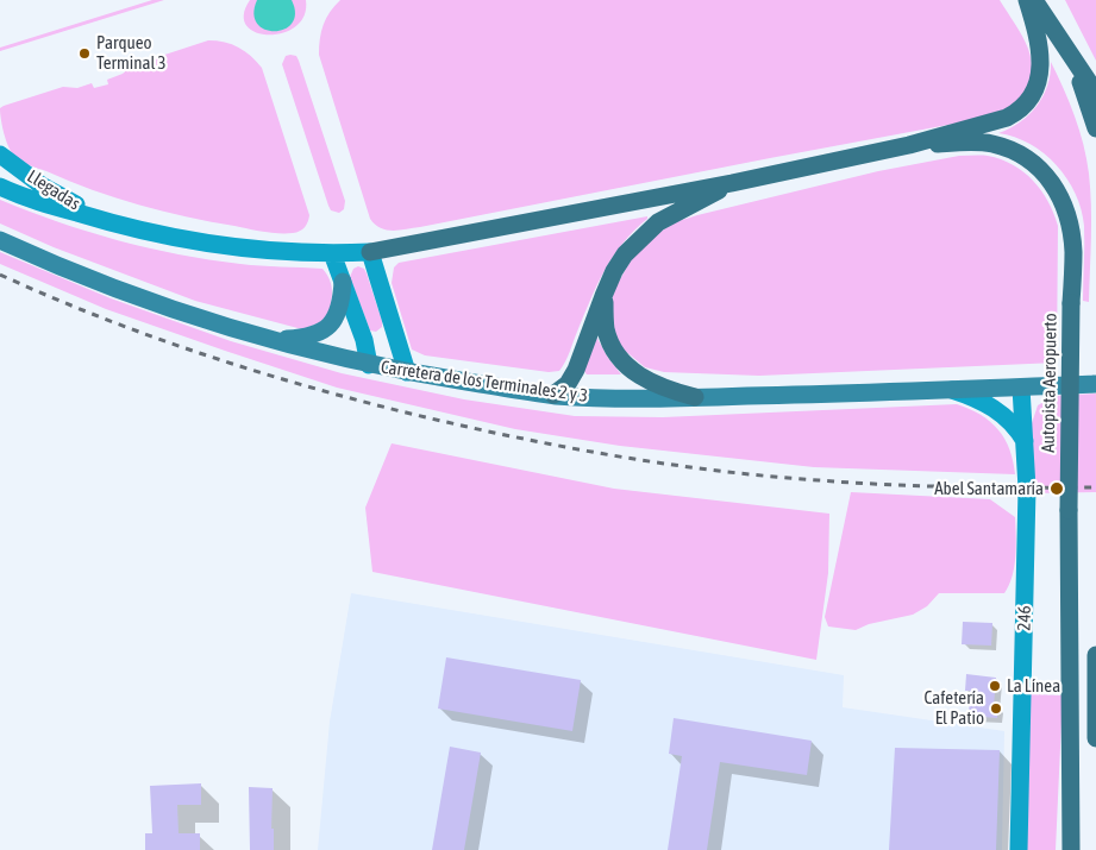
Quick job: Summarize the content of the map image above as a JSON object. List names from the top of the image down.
{
  "streets": {
    "highway": ["Autopista Aeropuerto"],
    "main road": ["Llegadas", "Carretera de los Terminales 2 y 3", "246"]
  },
  "crossings": [
    ["Carretera de los Terminales 2 y 3", "246"]
  ],
  "places": [
    "Parqueo Terminal 3",
    "Abel Santamaría",
    "La Línea",
    "Cafetería El Patio"
  ]
}
